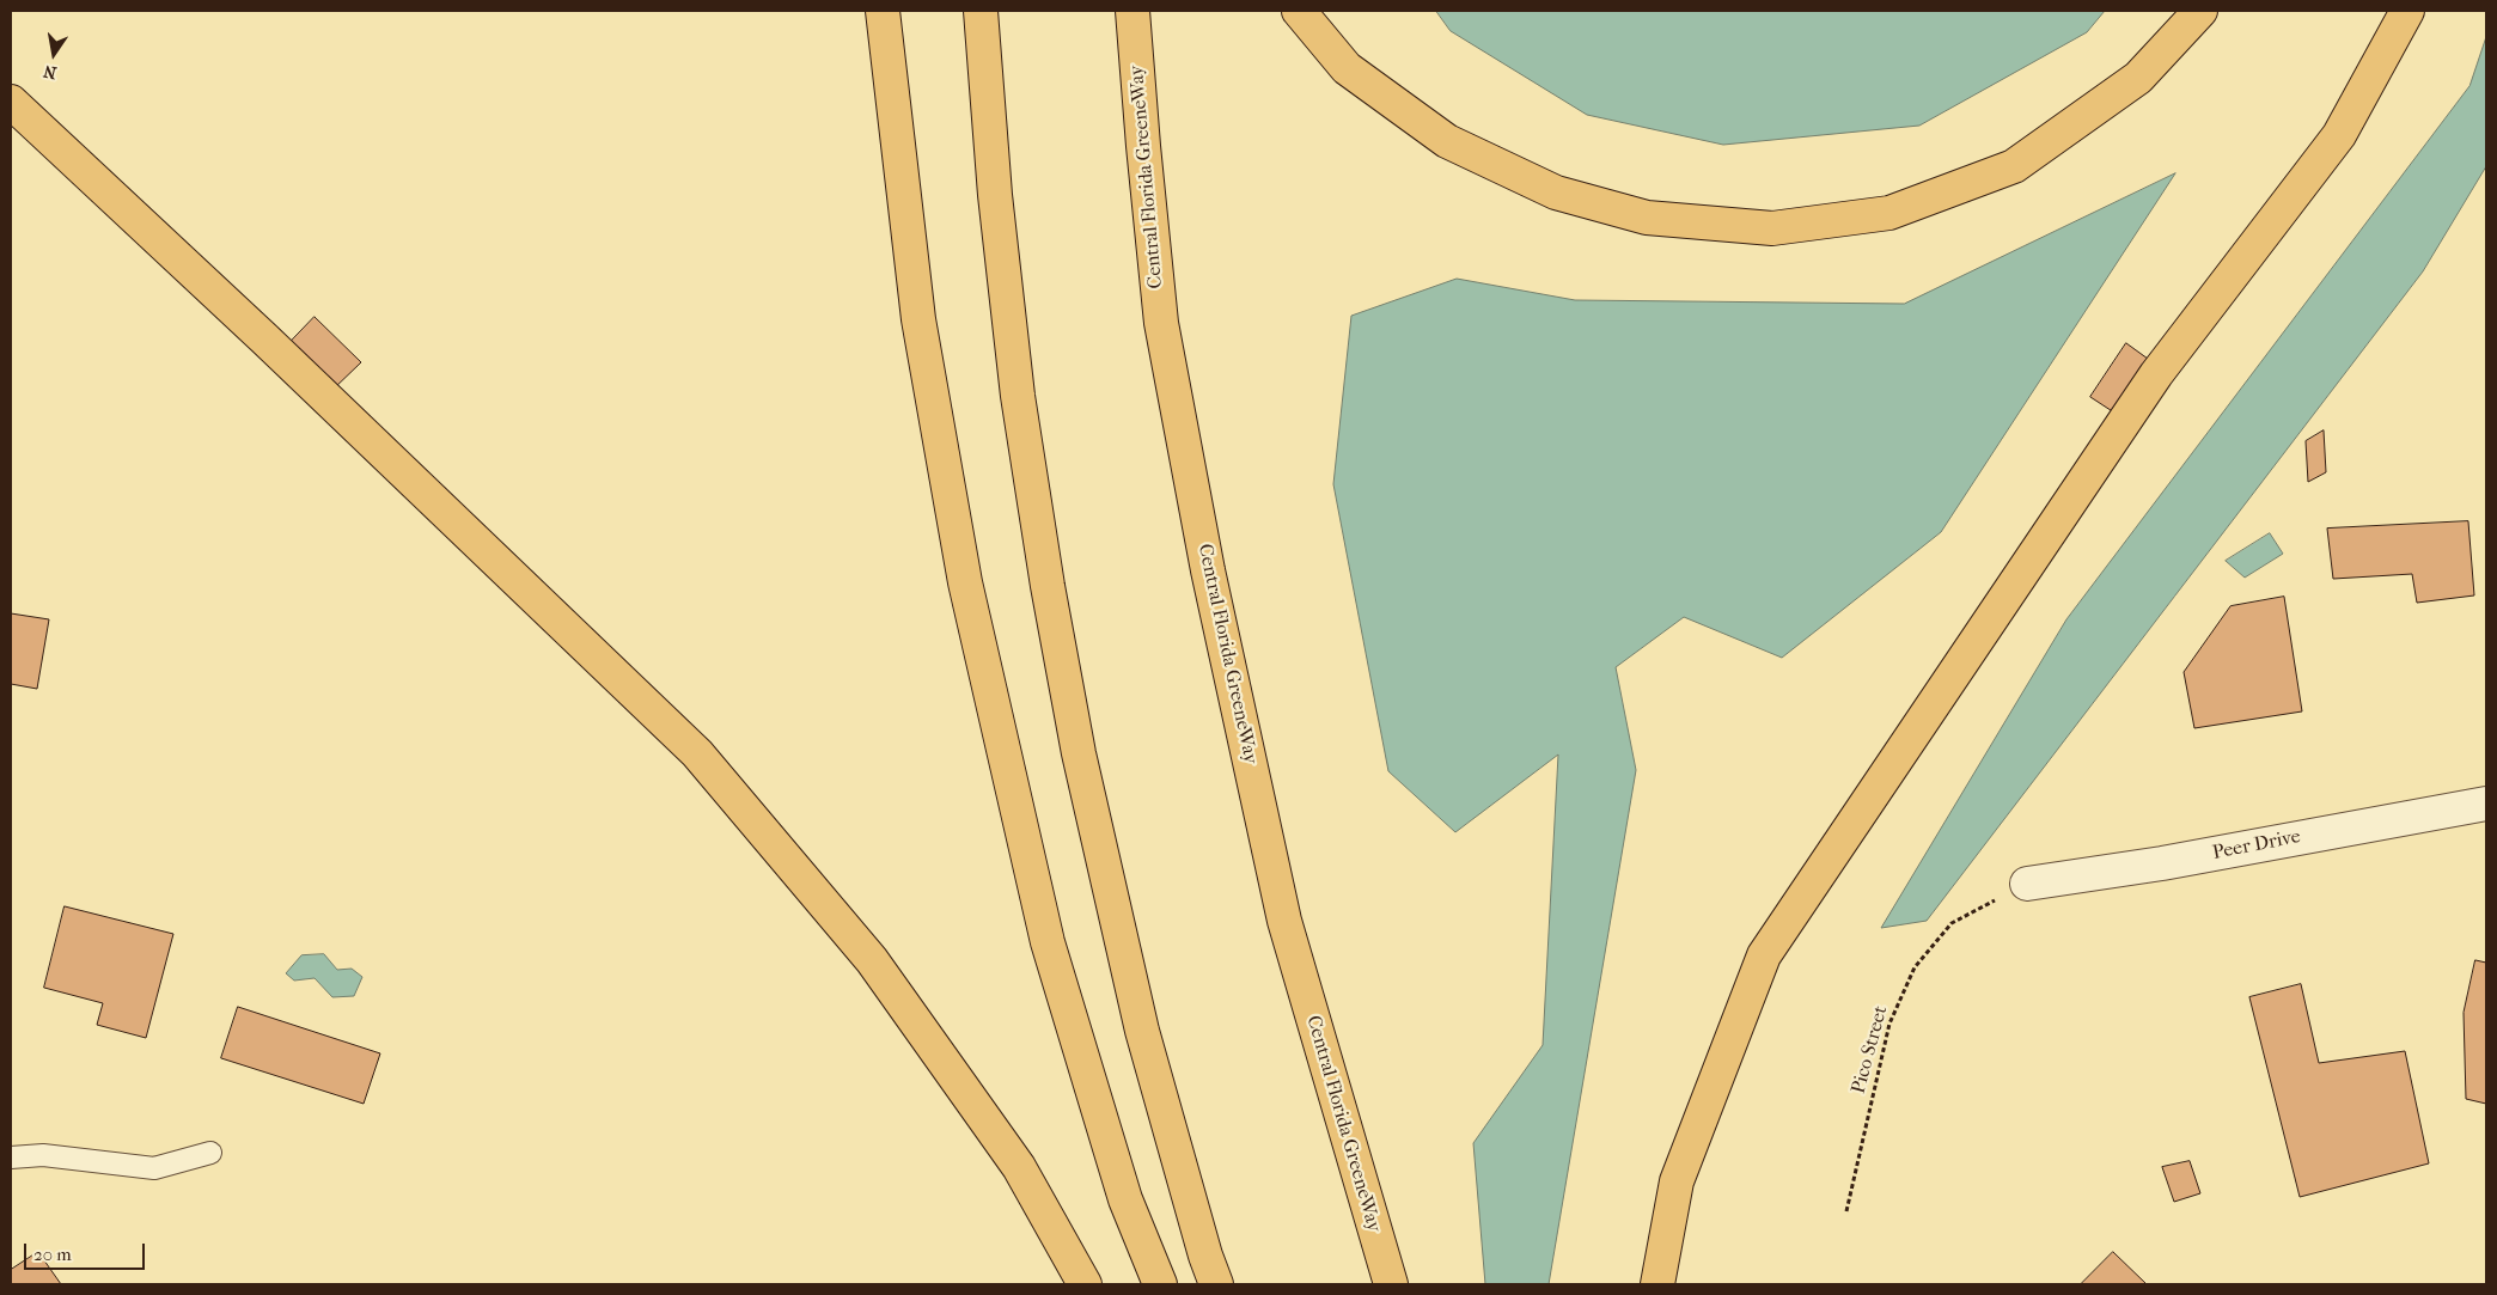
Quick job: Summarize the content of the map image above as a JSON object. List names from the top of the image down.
{
  "streets": {
    "highway": ["Central Florida GreeneWay"],
    "street": ["Peer Drive"],
    "path": ["Pico Street"]
  },
  "crossings": [
    ["Peer Drive", "Pico Street"]
  ],
  "scale_bar": "20 m",
  "north": "bottom"
}
